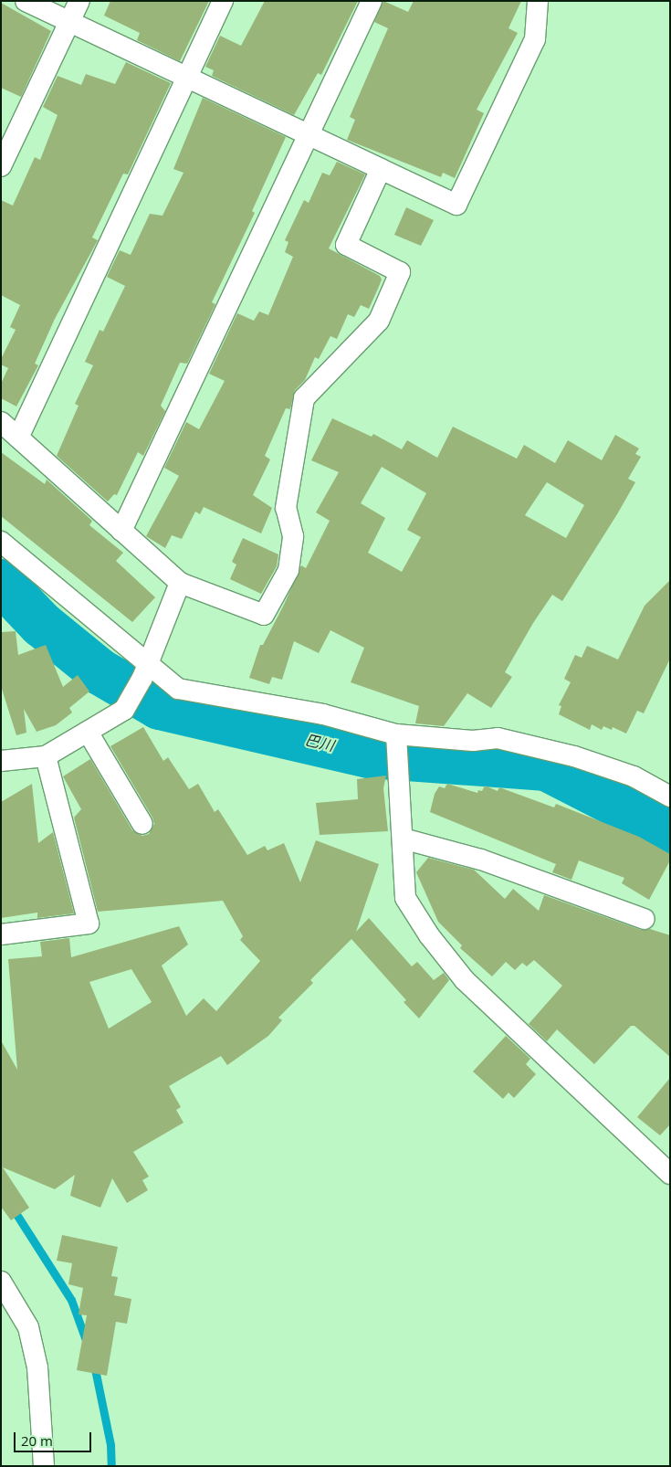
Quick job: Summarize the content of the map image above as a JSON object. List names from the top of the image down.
{
  "water": ["巴川"],
  "scale_bar": "20 m"
}
